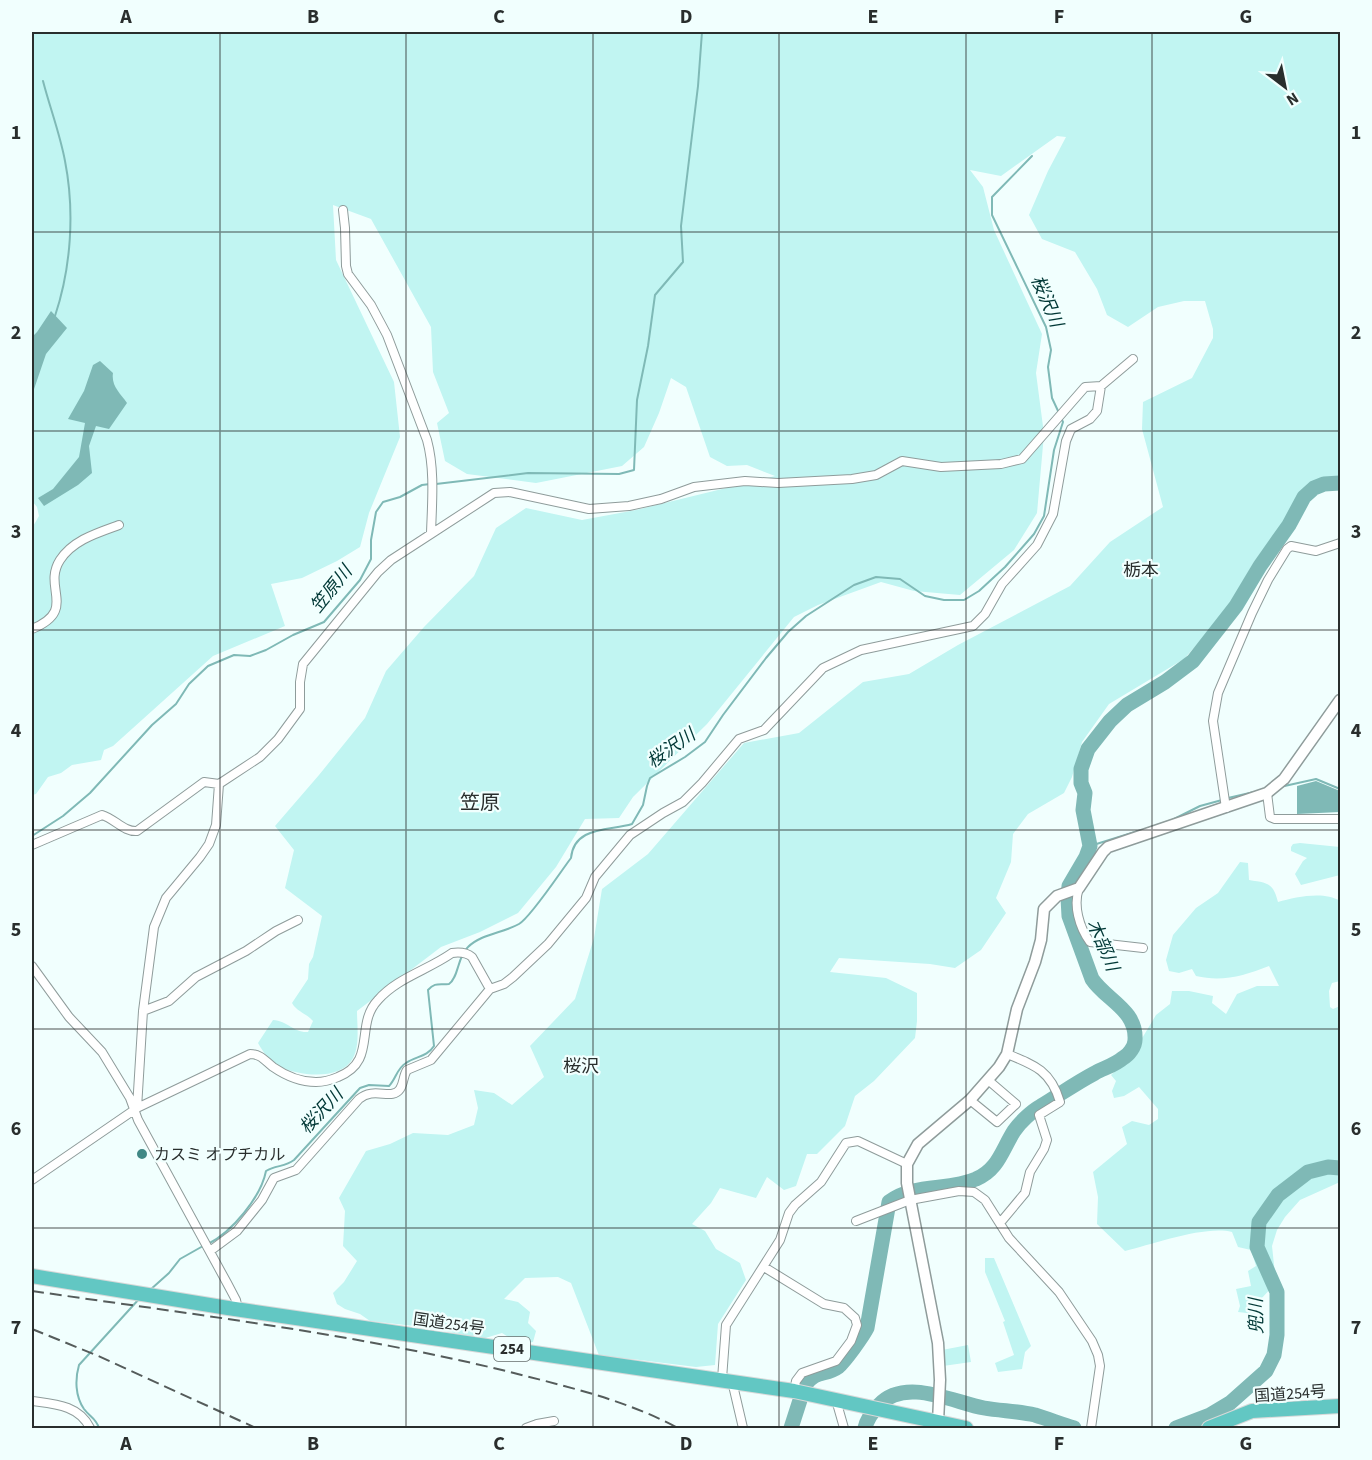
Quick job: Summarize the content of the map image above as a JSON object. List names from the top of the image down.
{
  "streets": {
    "highway": ["国道254号", "254"]
  },
  "districts": ["栃本", "笠原", "桜沢"],
  "water": [
    "桜沢川",
    "笠原川",
    "木部川",
    "兜川"
  ],
  "places": ["カスミ オプチカル"],
  "north": "bottom right",
  "grid": {
    "columns": [
      "A",
      "B",
      "C",
      "D",
      "E",
      "F",
      "G"
    ],
    "rows": [
      "1",
      "2",
      "3",
      "4",
      "5",
      "6",
      "7"
    ]
  }
}
